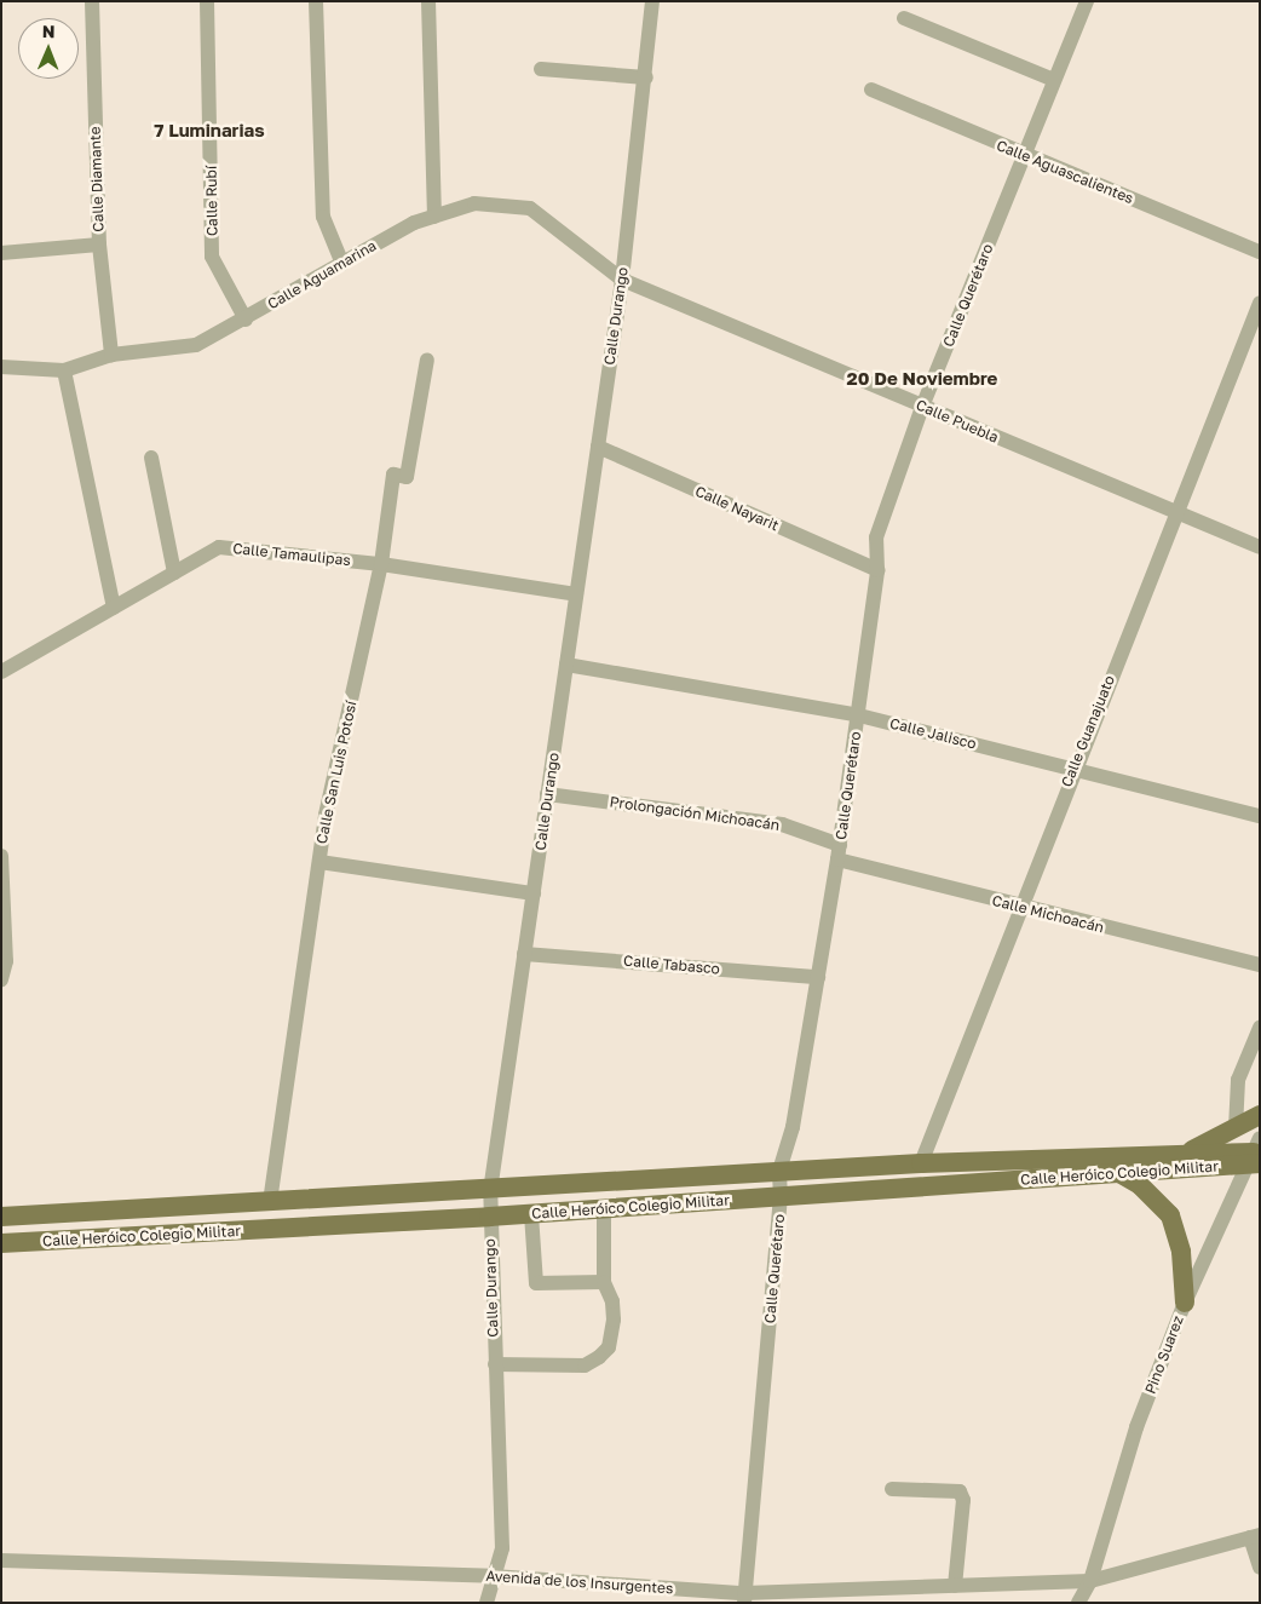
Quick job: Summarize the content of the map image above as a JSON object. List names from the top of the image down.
{
  "streets": {
    "main road": ["Calle Heróico Colegio Militar"],
    "street": [
      "Calle Aguascalientes",
      "Calle Diamante",
      "Calle Rubí",
      "Calle Aguamarina",
      "Calle Querétaro",
      "Calle Durango",
      "Calle Puebla",
      "Calle Nayarit",
      "Calle Tamaulipas",
      "Calle Guanajuato",
      "Calle Jalisco",
      "Calle San Luis Potosí",
      "Prolongación Michoacán",
      "Calle Michoacán",
      "Calle Tabasco",
      "Pino Suarez",
      "Avenida de los Insurgentes"
    ]
  },
  "crossings": [
    ["Calle Aguascalientes", "Calle Querétaro"],
    ["Calle Diamante", "Calle Aguamarina"],
    ["Calle Rubí", "Calle Aguamarina"],
    ["Calle Aguamarina", "Calle Durango"],
    ["Calle Aguamarina", "Calle Puebla"],
    ["Calle Querétaro", "Calle Puebla"],
    ["Calle Querétaro", "Calle Nayarit"],
    ["Calle Querétaro", "Calle Jalisco"],
    ["Calle Querétaro", "Prolongación Michoacán"],
    ["Calle Querétaro", "Calle Michoacán"],
    ["Calle Querétaro", "Calle Tabasco"],
    ["Calle Querétaro", "Calle Heróico Colegio Militar"],
    ["Calle Querétaro", "Avenida de los Insurgentes"],
    ["Calle Durango", "Calle Puebla"],
    ["Calle Durango", "Calle Nayarit"],
    ["Calle Durango", "Calle Tamaulipas"],
    ["Calle Durango", "Calle Jalisco"],
    ["Calle Durango", "Prolongación Michoacán"],
    ["Calle Durango", "Calle Tabasco"],
    ["Calle Durango", "Calle Heróico Colegio Militar"],
    ["Calle Durango", "Avenida de los Insurgentes"],
    ["Calle Puebla", "Calle Guanajuato"],
    ["Calle Tamaulipas", "Calle San Luis Potosí"],
    ["Calle Guanajuato", "Calle Jalisco"],
    ["Calle Guanajuato", "Calle Michoacán"],
    ["Calle Guanajuato", "Calle Heróico Colegio Militar"],
    ["Calle San Luis Potosí", "Calle Heróico Colegio Militar"],
    ["Prolongación Michoacán", "Calle Michoacán"],
    ["Calle Heróico Colegio Militar", "Pino Suarez"],
    ["Pino Suarez", "Avenida de los Insurgentes"]
  ],
  "districts": ["7 Luminarias", "20 De Noviembre"],
  "north": "top"
}
